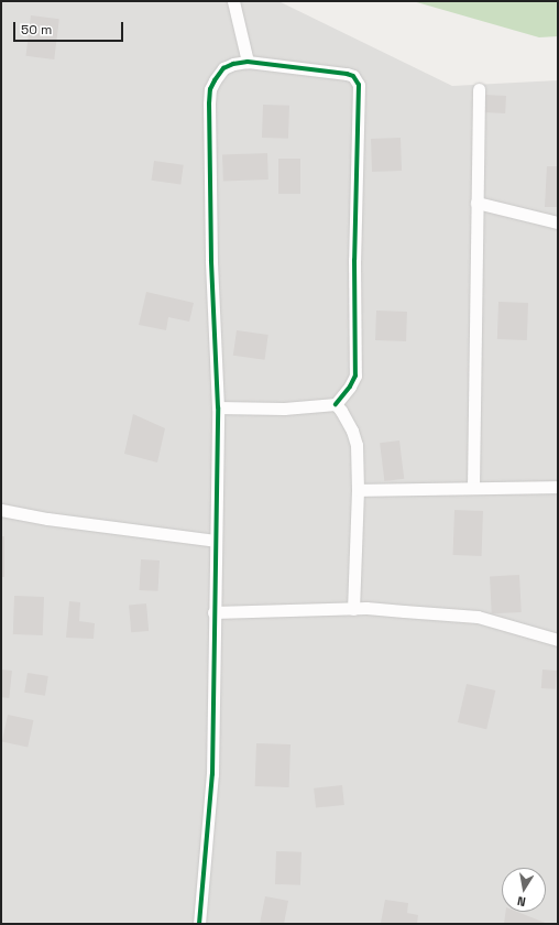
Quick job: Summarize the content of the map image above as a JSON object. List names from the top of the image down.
{
  "scale_bar": "50 m",
  "north": "bottom"
}
